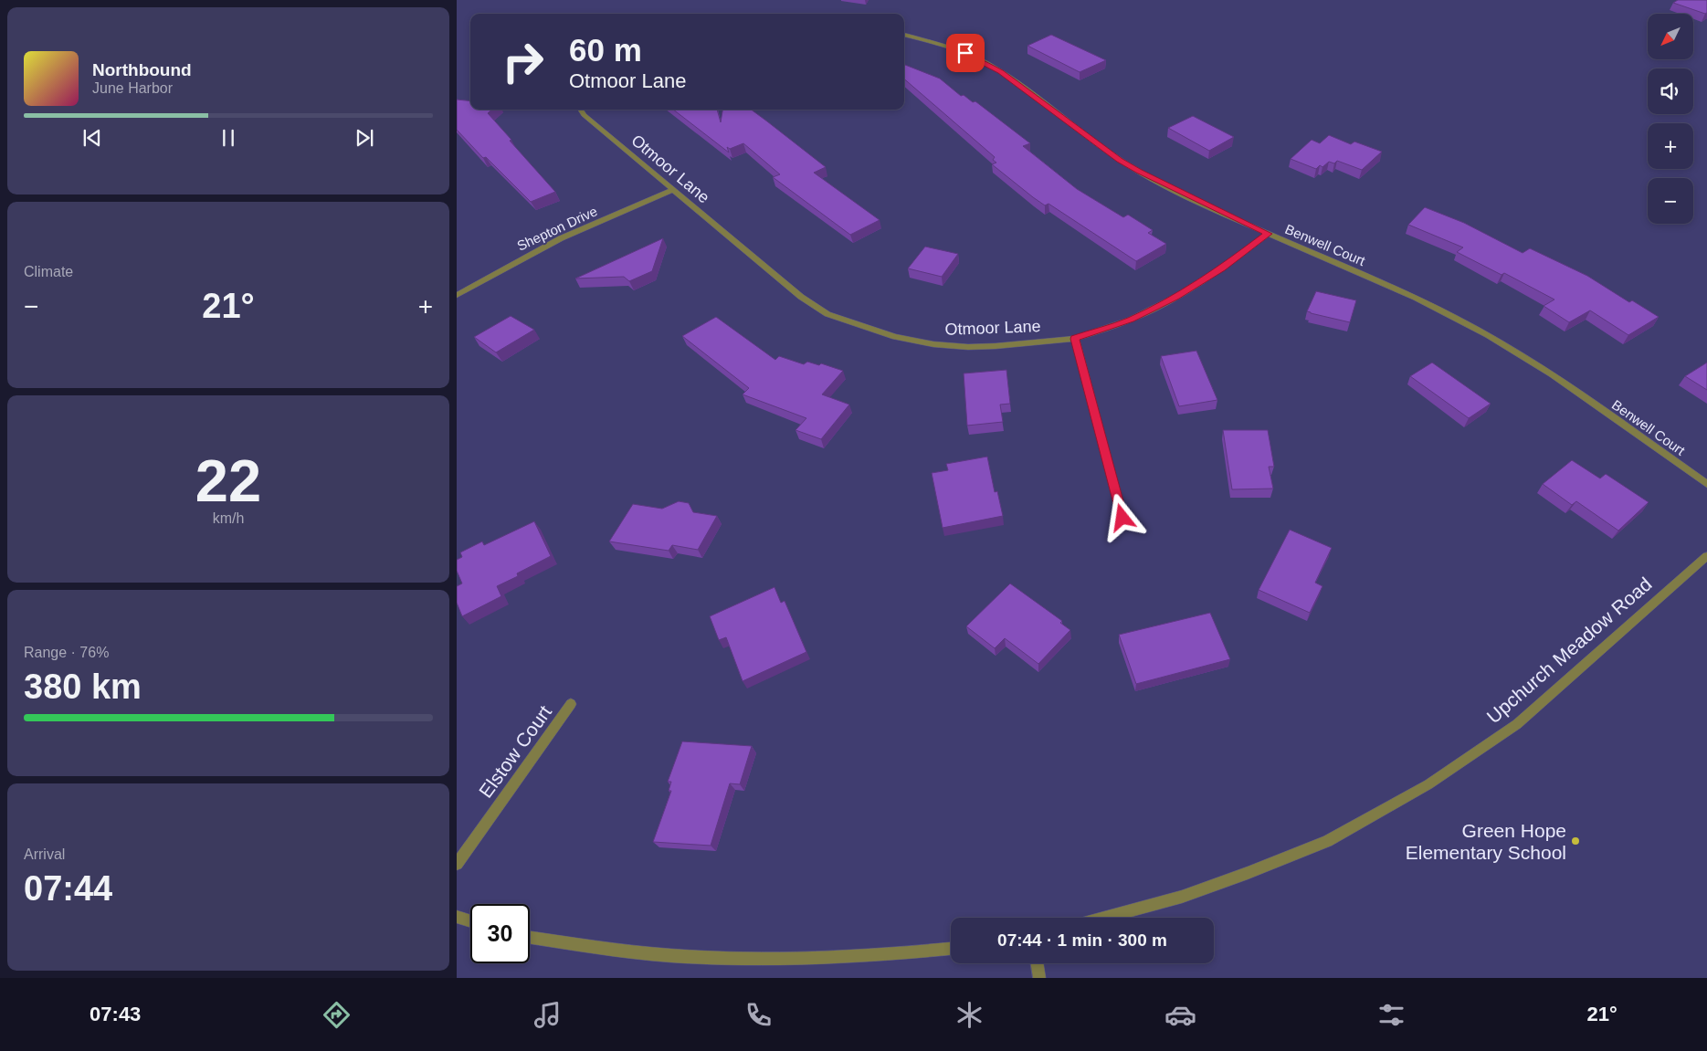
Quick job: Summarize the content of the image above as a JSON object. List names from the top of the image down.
{
  "streets": {
    "street": [
      "Otmoor Lane",
      "Shepton Drive",
      "Benwell Court",
      "Upchurch Meadow Road",
      "Elstow Court"
    ]
  },
  "crossings": [
    ["Otmoor Lane", "Shepton Drive"],
    ["Otmoor Lane", "Benwell Court"]
  ],
  "places": ["Green Hope Elementary School"],
  "north": "bottom left",
  "page": {
    "map_buttons": ["+", "−"],
    "turn": ["60 m", "Otmoor Lane"],
    "song": ["Northbound", "June Harbor"],
    "tile": [
      "Climate",
      ["22", "km/h"],
      ["Range · 76%", "380 km"],
      ["Arrival", "07:44"]
    ],
    "heat": ["−", "21°", "+"],
    "limit": "30",
    "trip": "07:44 · 1 min · 300 m",
    "tabs": ["07:43", "21°"]
  }
}
